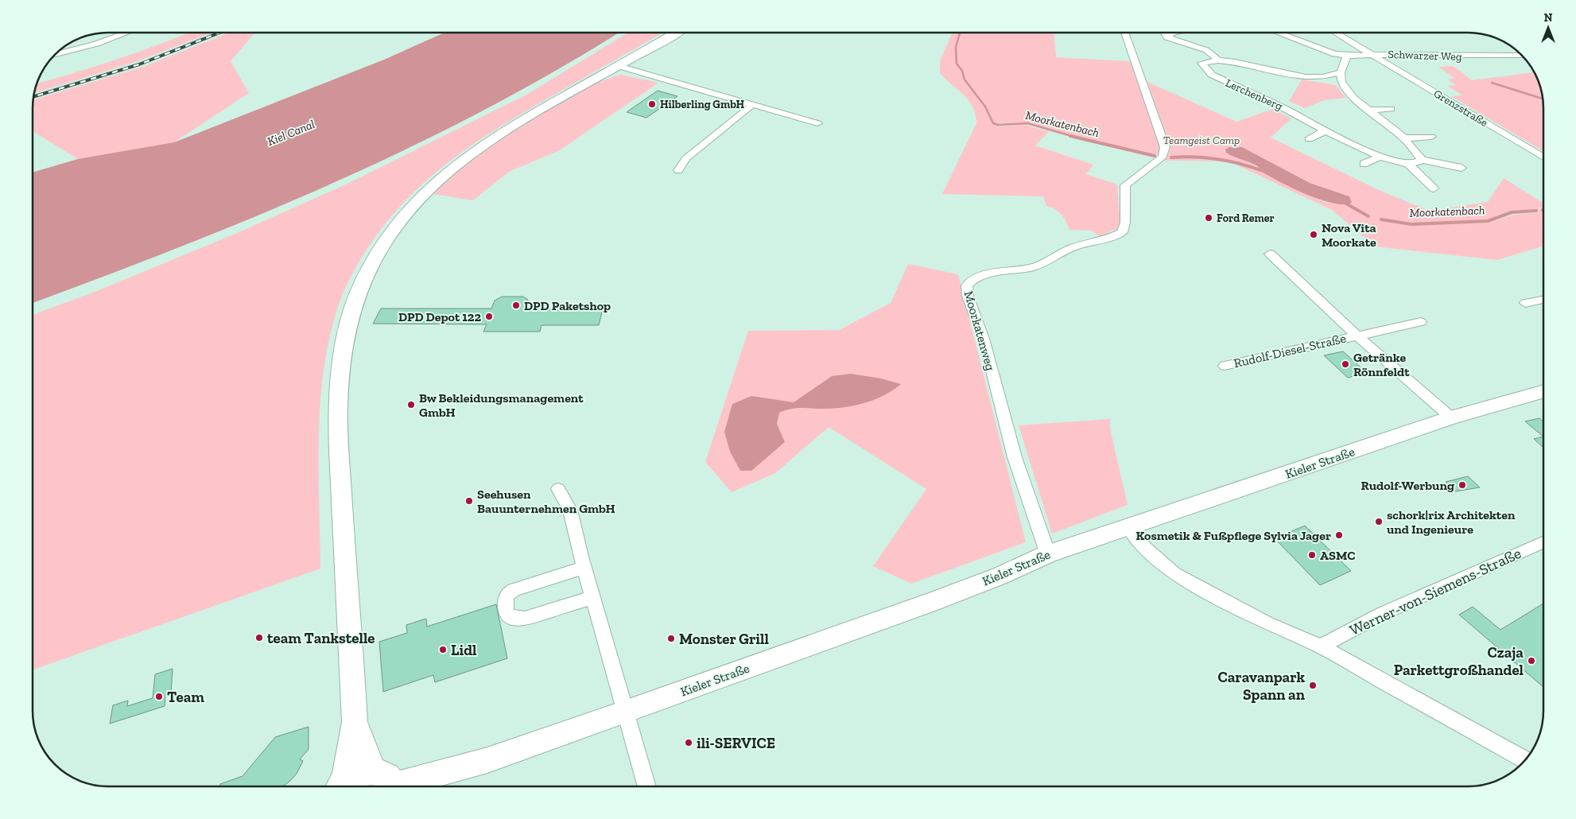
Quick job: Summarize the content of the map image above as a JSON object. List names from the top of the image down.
{
  "streets": {
    "main road": ["Kieler Straße"],
    "street": [
      "Schwarzer Weg",
      "Lerchenberg",
      "Grenzstraße",
      "Moorkatenweg",
      "Rudolf-Diesel-Straße",
      "Werner-von-Siemens-Straße"
    ]
  },
  "crossings": [
    ["Schwarzer Weg", "Grenzstraße"],
    ["Moorkatenweg", "Kieler Straße"],
    ["Rudolf-Diesel-Straße", "Kieler Straße"]
  ],
  "water": ["Moorkatenbach", "Kiel Canal"],
  "parks": ["Teamgeist Camp"],
  "places": [
    "Hilberling GmbH",
    "Ford Remer",
    "Nova Vita Moorkate",
    "DPD Paketshop",
    "DPD Depot 122",
    "Getränke Rönnfeldt",
    "Bw Bekleidungsmanagement GmbH",
    "Rudolf-Werbung",
    "Seehusen Bauunternehmen GmbH",
    "schork|rix Architekten und Ingenieure",
    "Kosmetik & Fußpflege Sylvia Jager",
    "ASMC",
    "team Tankstelle",
    "Monster Grill",
    "Lidl",
    "Czaja Parkettgroßhandel",
    "Caravanpark Spann an",
    "Team",
    "ili-SERVICE"
  ],
  "north": "top"
}
